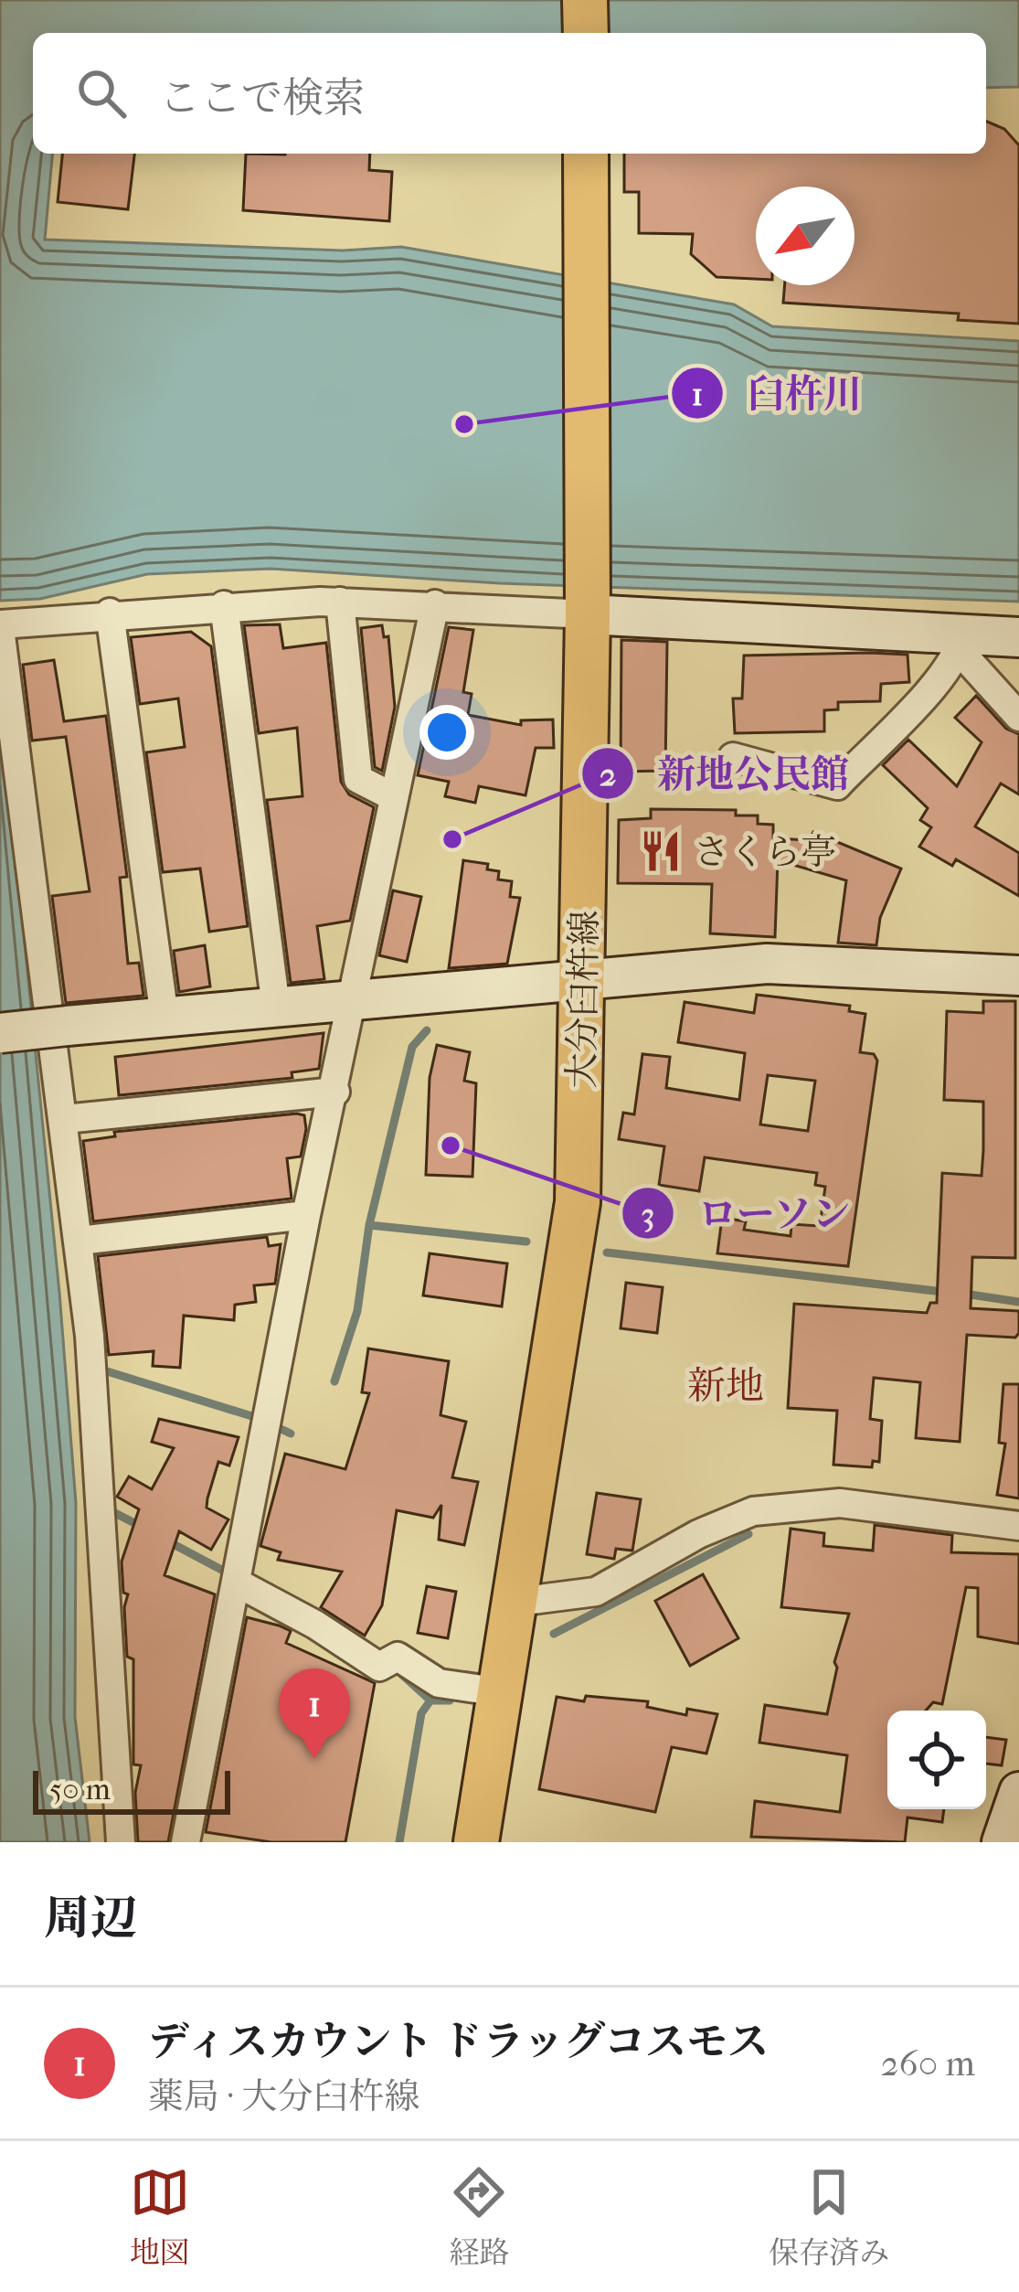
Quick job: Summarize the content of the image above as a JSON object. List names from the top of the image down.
{
  "streets": {
    "main road": ["大分臼杵線"]
  },
  "districts": ["新地"],
  "places": {
    "other": ["臼杵川", "新地公民館", "ローソン"],
    "restaurant": ["さくら亭"]
  },
  "scale_bar": "50 m",
  "north": "bottom left",
  "page": {
    "search": "ここで検索",
    "pins": "1",
    "scale": "50 m",
    "heading": "周辺",
    "list": [
      {
        "mark": "1",
        "name": "ディスカウント ドラッグコスモス",
        "note": "薬局 · 大分臼杵線",
        "value": "260 m"
      }
    ],
    "nav": ["地図", "経路", "保存済み"]
  }
}
